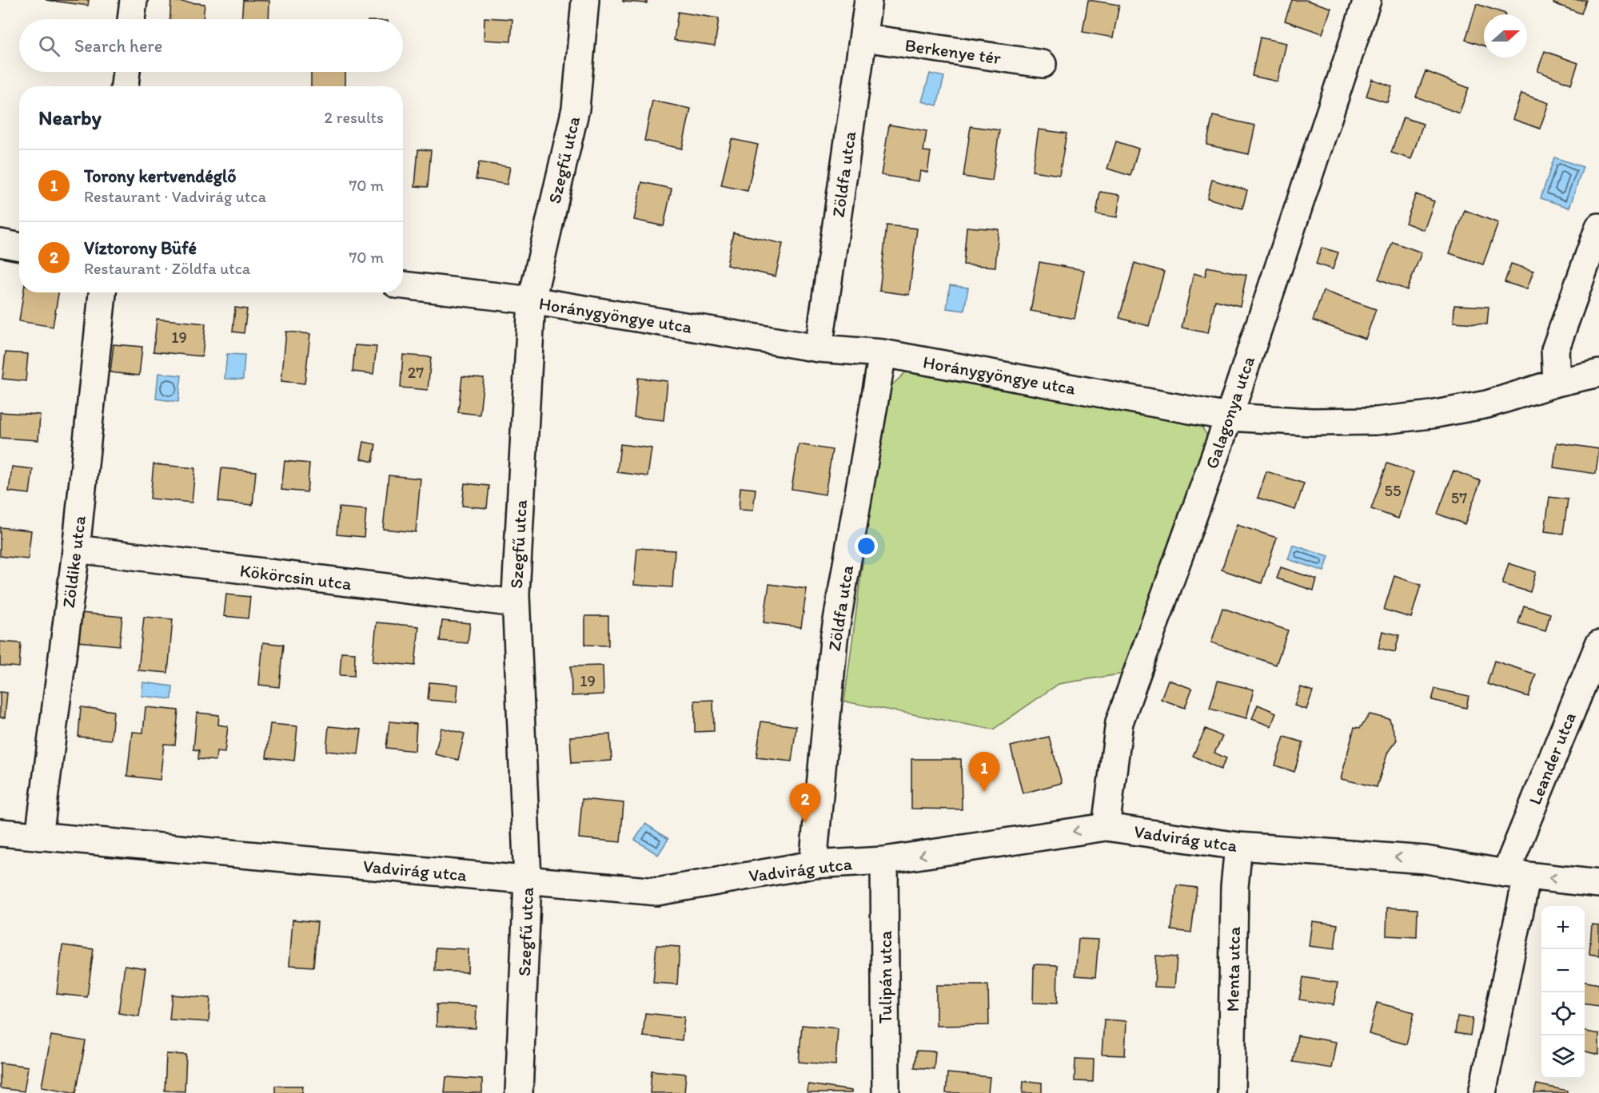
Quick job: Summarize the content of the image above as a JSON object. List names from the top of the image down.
{
  "streets": {
    "street": [
      "Berkenye tér",
      "Szegfű utca",
      "Zöldfa utca",
      "Horánygyöngye utca",
      "Galagonya utca",
      "Zöldike utca",
      "Kökörcsin utca",
      "Leander utca",
      "Vadvirág utca",
      "Menta utca",
      "Tulipán utca"
    ]
  },
  "crossings": [
    ["Berkenye tér", "Zöldfa utca"],
    ["Szegfű utca", "Horánygyöngye utca"],
    ["Szegfű utca", "Kökörcsin utca"],
    ["Szegfű utca", "Vadvirág utca"],
    ["Zöldfa utca", "Horánygyöngye utca"],
    ["Zöldfa utca", "Vadvirág utca"],
    ["Horánygyöngye utca", "Galagonya utca"],
    ["Galagonya utca", "Vadvirág utca"],
    ["Zöldike utca", "Kökörcsin utca"],
    ["Zöldike utca", "Vadvirág utca"],
    ["Leander utca", "Vadvirág utca"],
    ["Vadvirág utca", "Menta utca"],
    ["Vadvirág utca", "Tulipán utca"]
  ],
  "one_way": ["Vadvirág utca"],
  "house_numbers": [
    "19",
    "27",
    "55",
    "57",
    "19"
  ],
  "north": "right",
  "page": {
    "search": "Search here",
    "heading": ["Nearby", "2 results"],
    "list": [
      {
        "mark": "1",
        "name": "Torony kertvendéglő",
        "note": "Restaurant · Vadvirág utca",
        "value": "70 m"
      },
      {
        "mark": "2",
        "name": "Víztorony Büfé",
        "note": "Restaurant · Zöldfa utca",
        "value": "70 m"
      }
    ],
    "pins": ["1", "2"],
    "map_buttons": ["+", "−"]
  }
}
